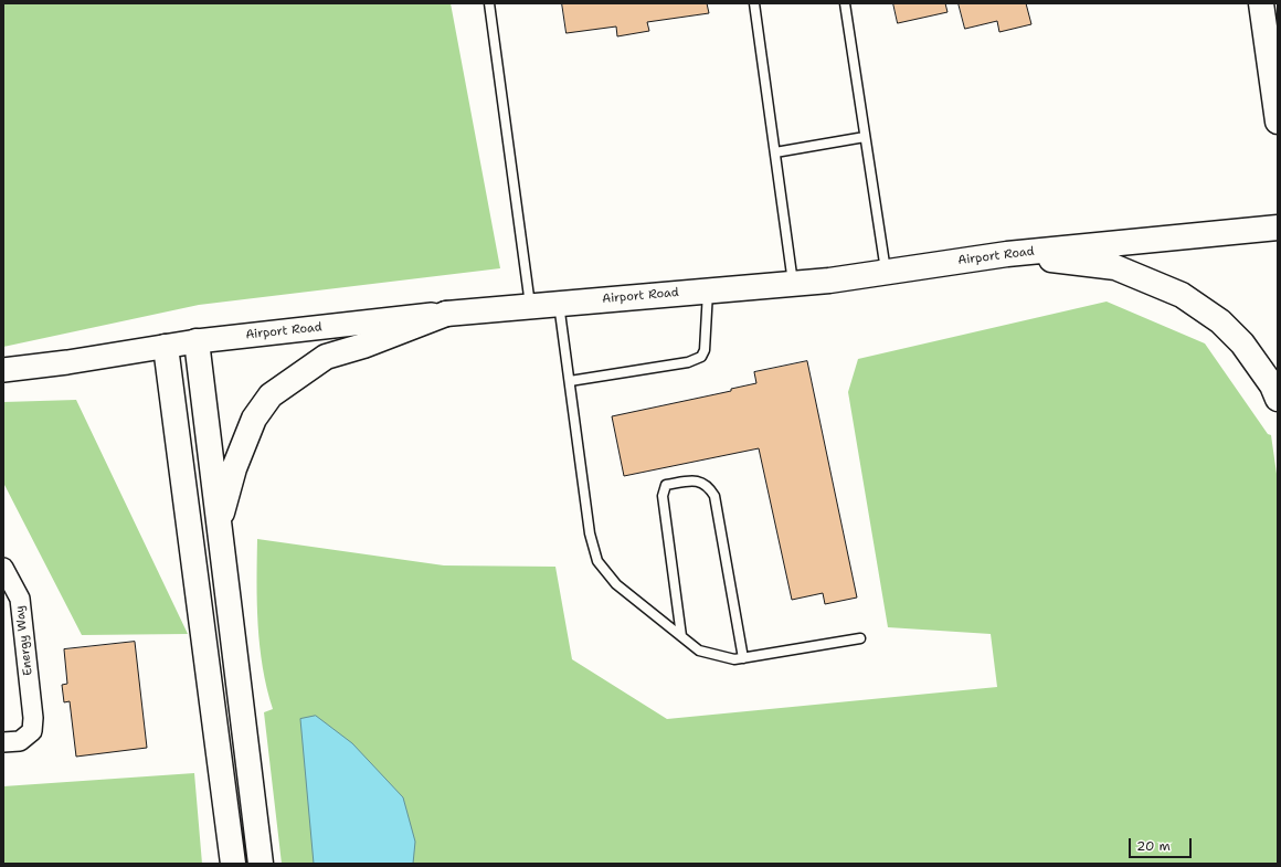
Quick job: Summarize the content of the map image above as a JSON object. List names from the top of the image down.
{
  "streets": {
    "main road": ["Airport Road"],
    "street": ["Energy Way"]
  },
  "scale_bar": "20 m"
}
